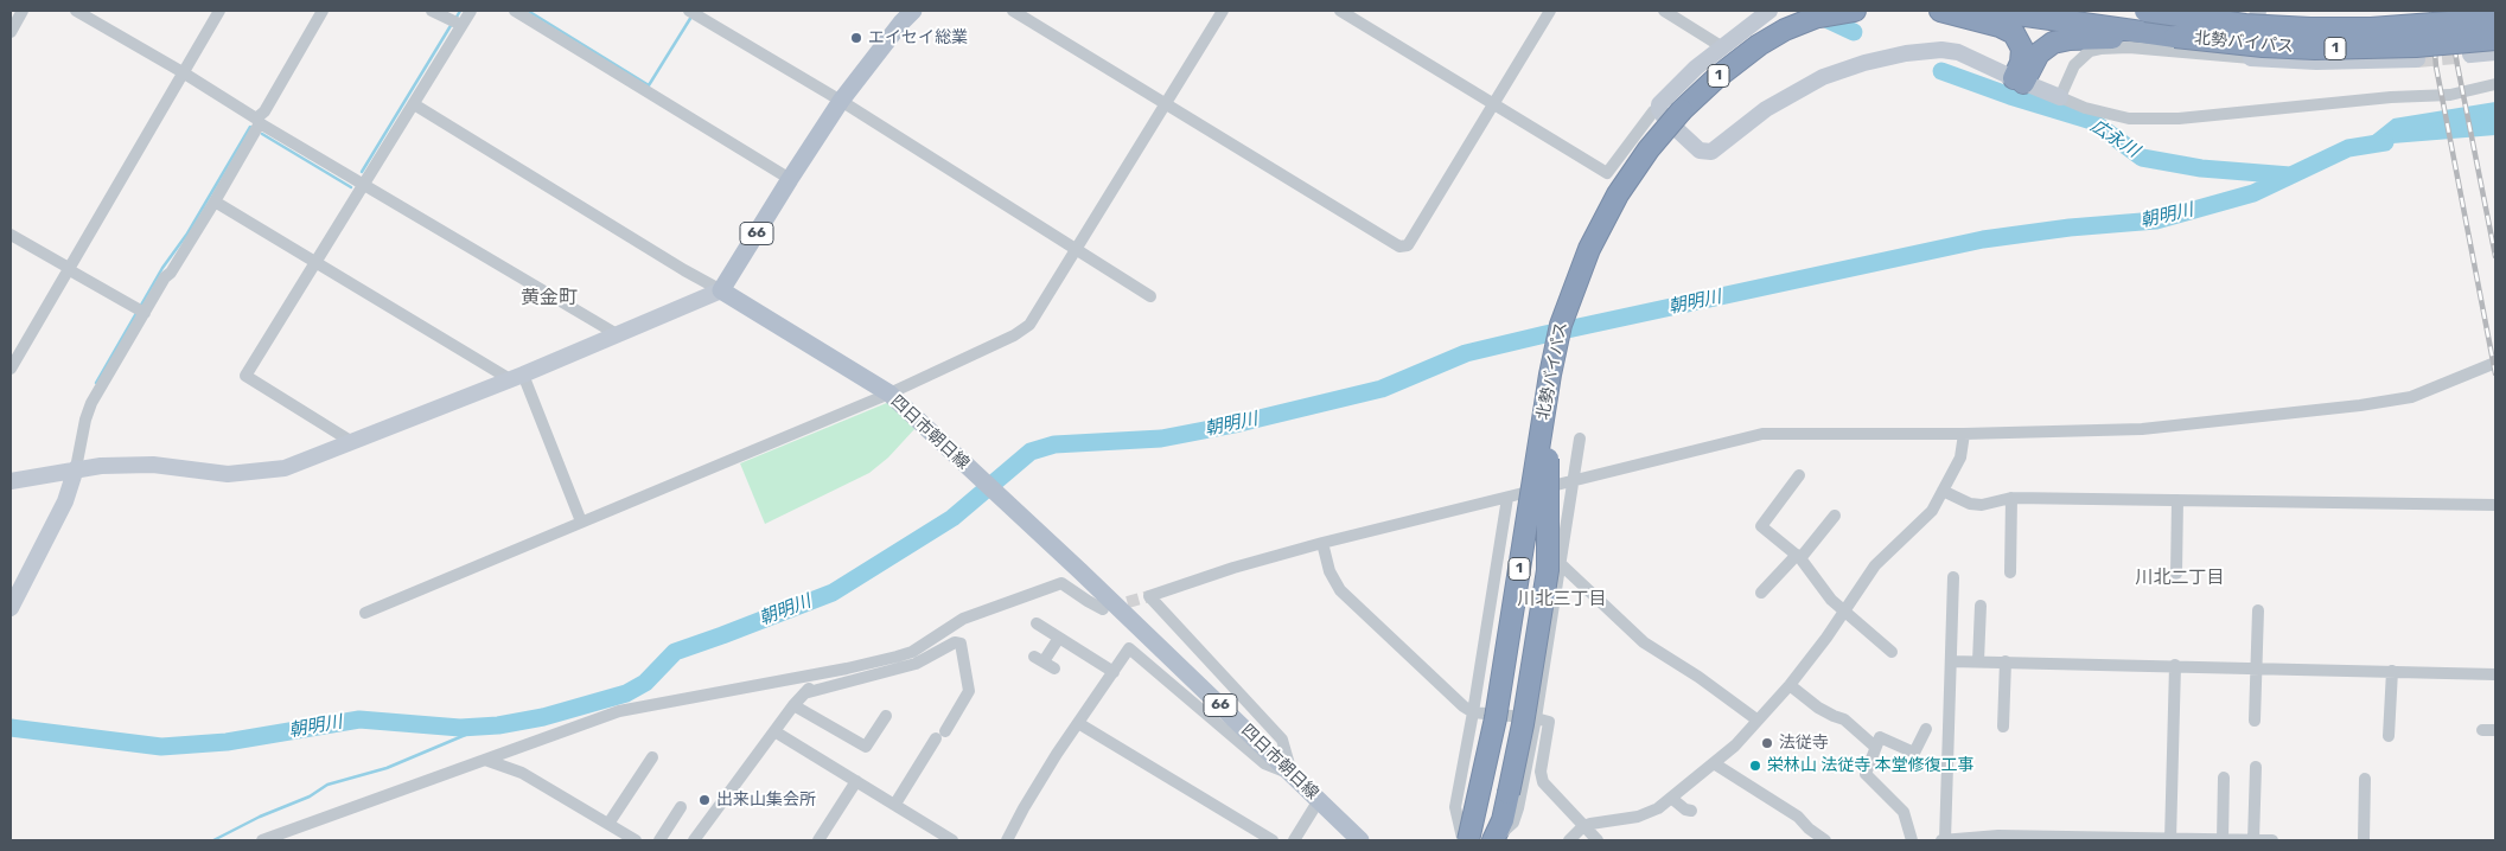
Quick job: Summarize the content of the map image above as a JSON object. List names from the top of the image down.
{
  "streets": {
    "highway": ["北勢バイパス", "1"],
    "main road": ["66", "四日市朝日線"]
  },
  "crossings": [
    ["北勢バイパス", "1"],
    ["66", "四日市朝日線"]
  ],
  "districts": ["黄金町", "川北二丁目", "川北三丁目"],
  "water": ["広永川", "朝明川"],
  "places": [
    "エイセイ総業",
    "法従寺",
    "栄林山 法従寺 本堂修復工事",
    "出来山集会所"
  ]
}
